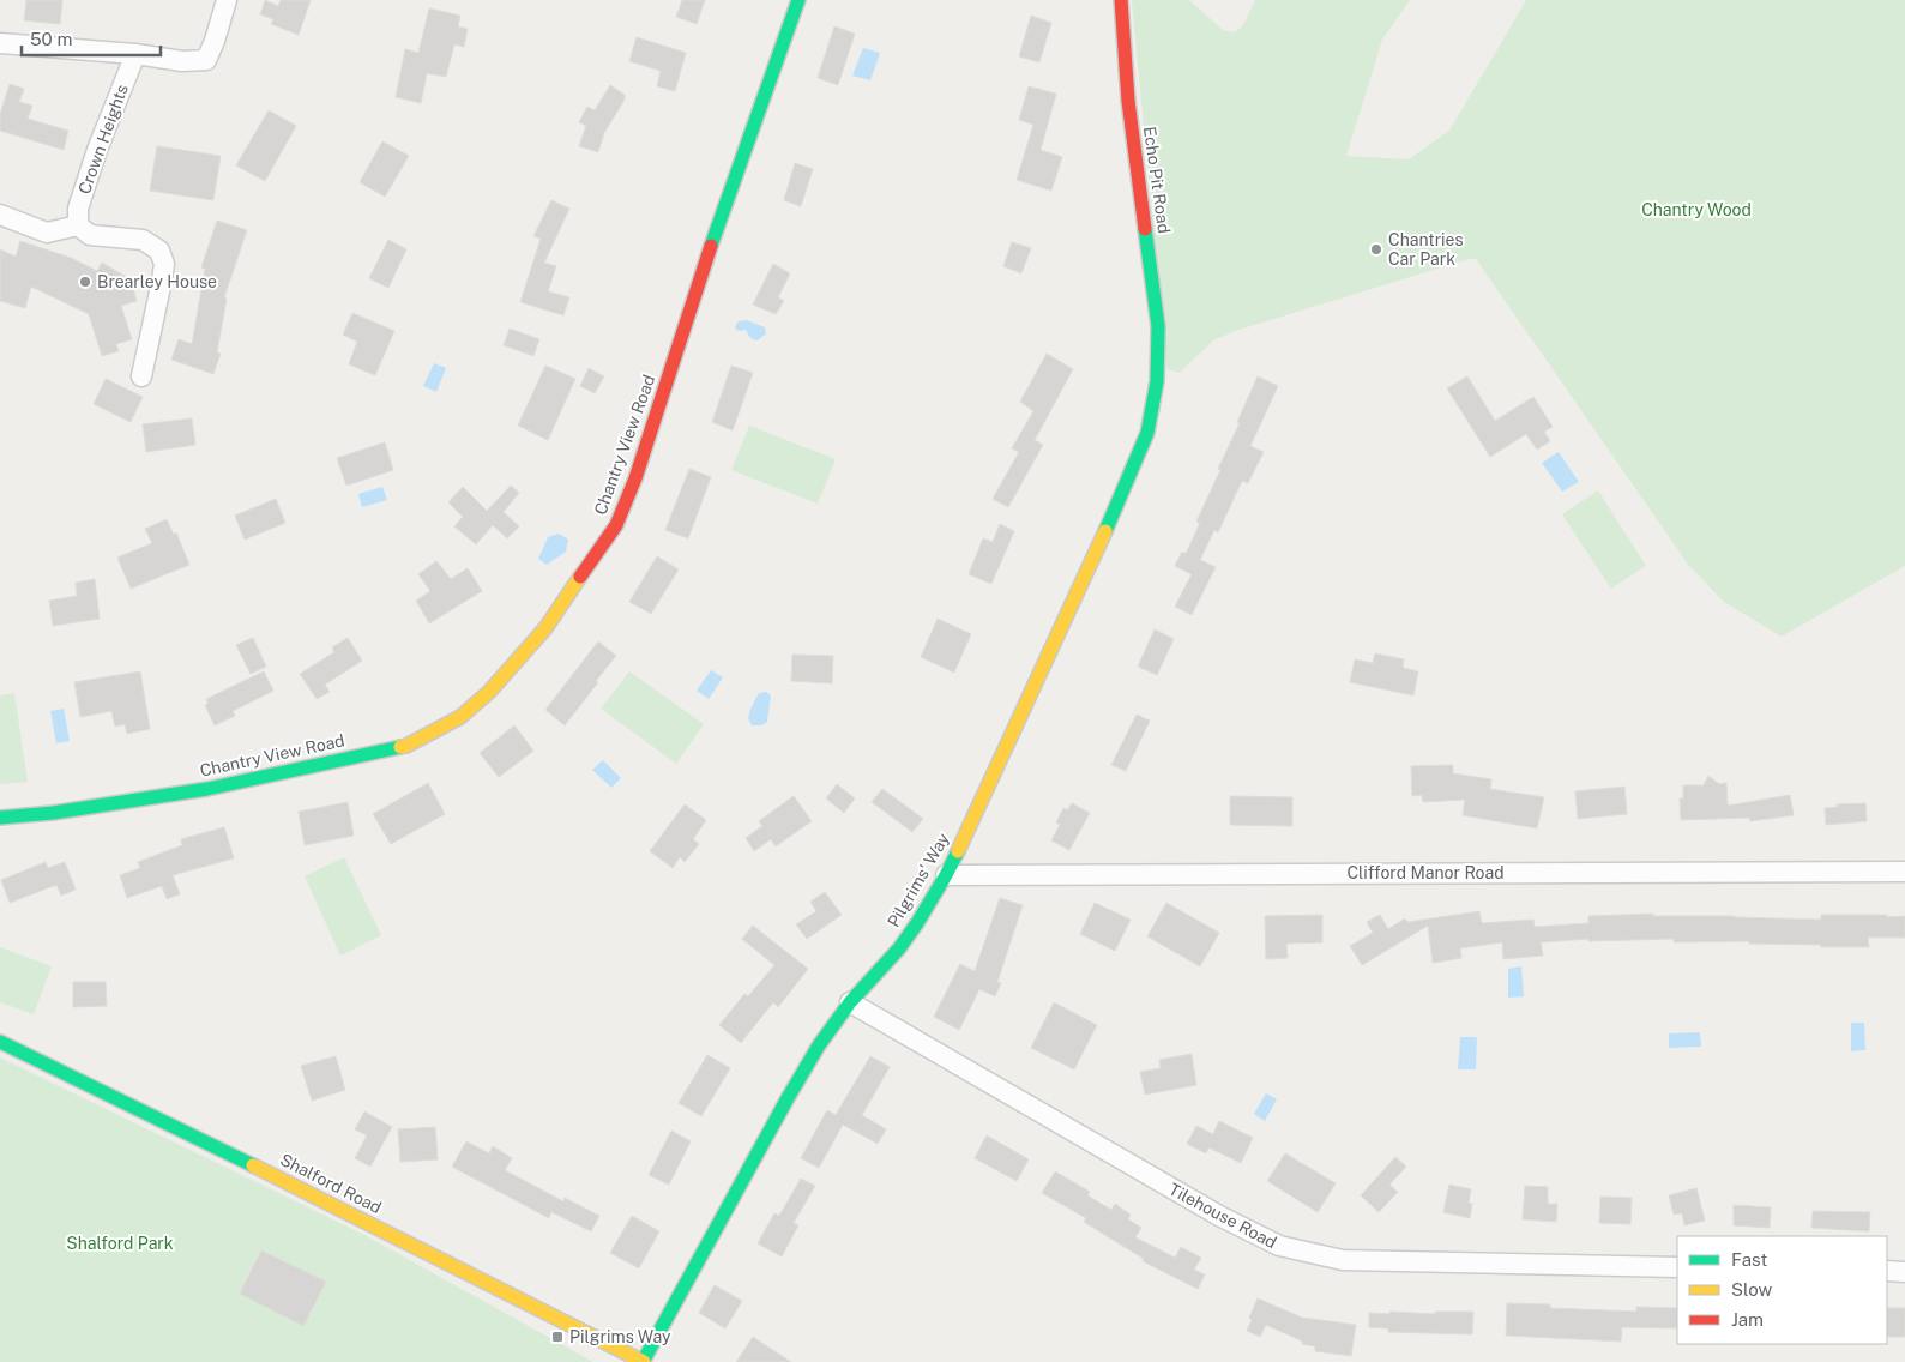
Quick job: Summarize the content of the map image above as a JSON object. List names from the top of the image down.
{
  "streets": {
    "street": [
      "Crown Heights",
      "Echo Pit Road",
      "Chantry View Road",
      "Clifford Manor Road",
      "Pilgrims' Way",
      "Shalford Road",
      "Tilehouse Road"
    ]
  },
  "crossings": [
    ["Echo Pit Road", "Pilgrims' Way"],
    ["Clifford Manor Road", "Pilgrims' Way"],
    ["Pilgrims' Way", "Shalford Road"],
    ["Pilgrims' Way", "Tilehouse Road"]
  ],
  "parks": ["Chantry Wood", "Shalford Park"],
  "places": {
    "other": ["Chantries Car Park", "Brearley House"],
    "transit": ["Pilgrims Way"]
  },
  "legend": ["Fast", "Slow", "Jam"],
  "scale_bar": "50 m"
}
